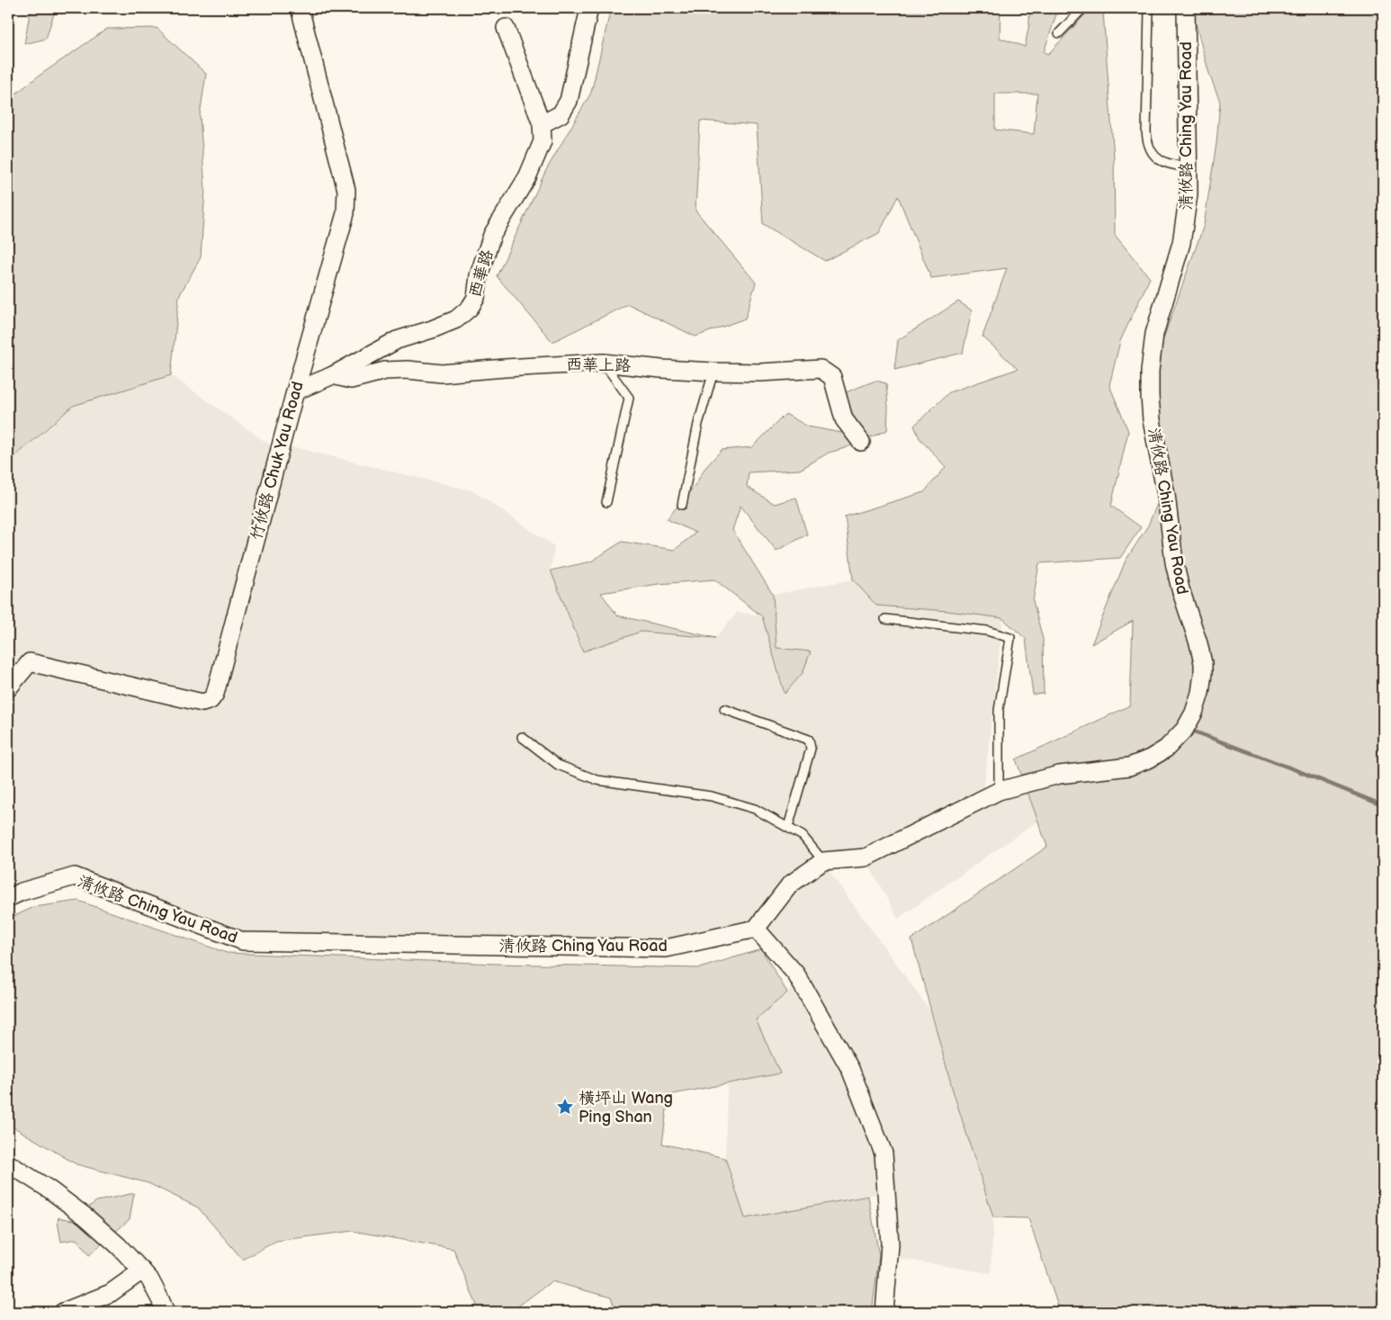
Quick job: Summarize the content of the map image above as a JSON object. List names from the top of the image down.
{
  "streets": {
    "street": [
      "清攸路 Ching Yau Road",
      "西華路",
      "西華上路",
      "竹攸路 Chuk Yau Road"
    ]
  },
  "crossings": [
    ["西華路", "西華上路"]
  ],
  "places": {
    "place": ["橫坪山 Wang Ping Shan"]
  }
}
